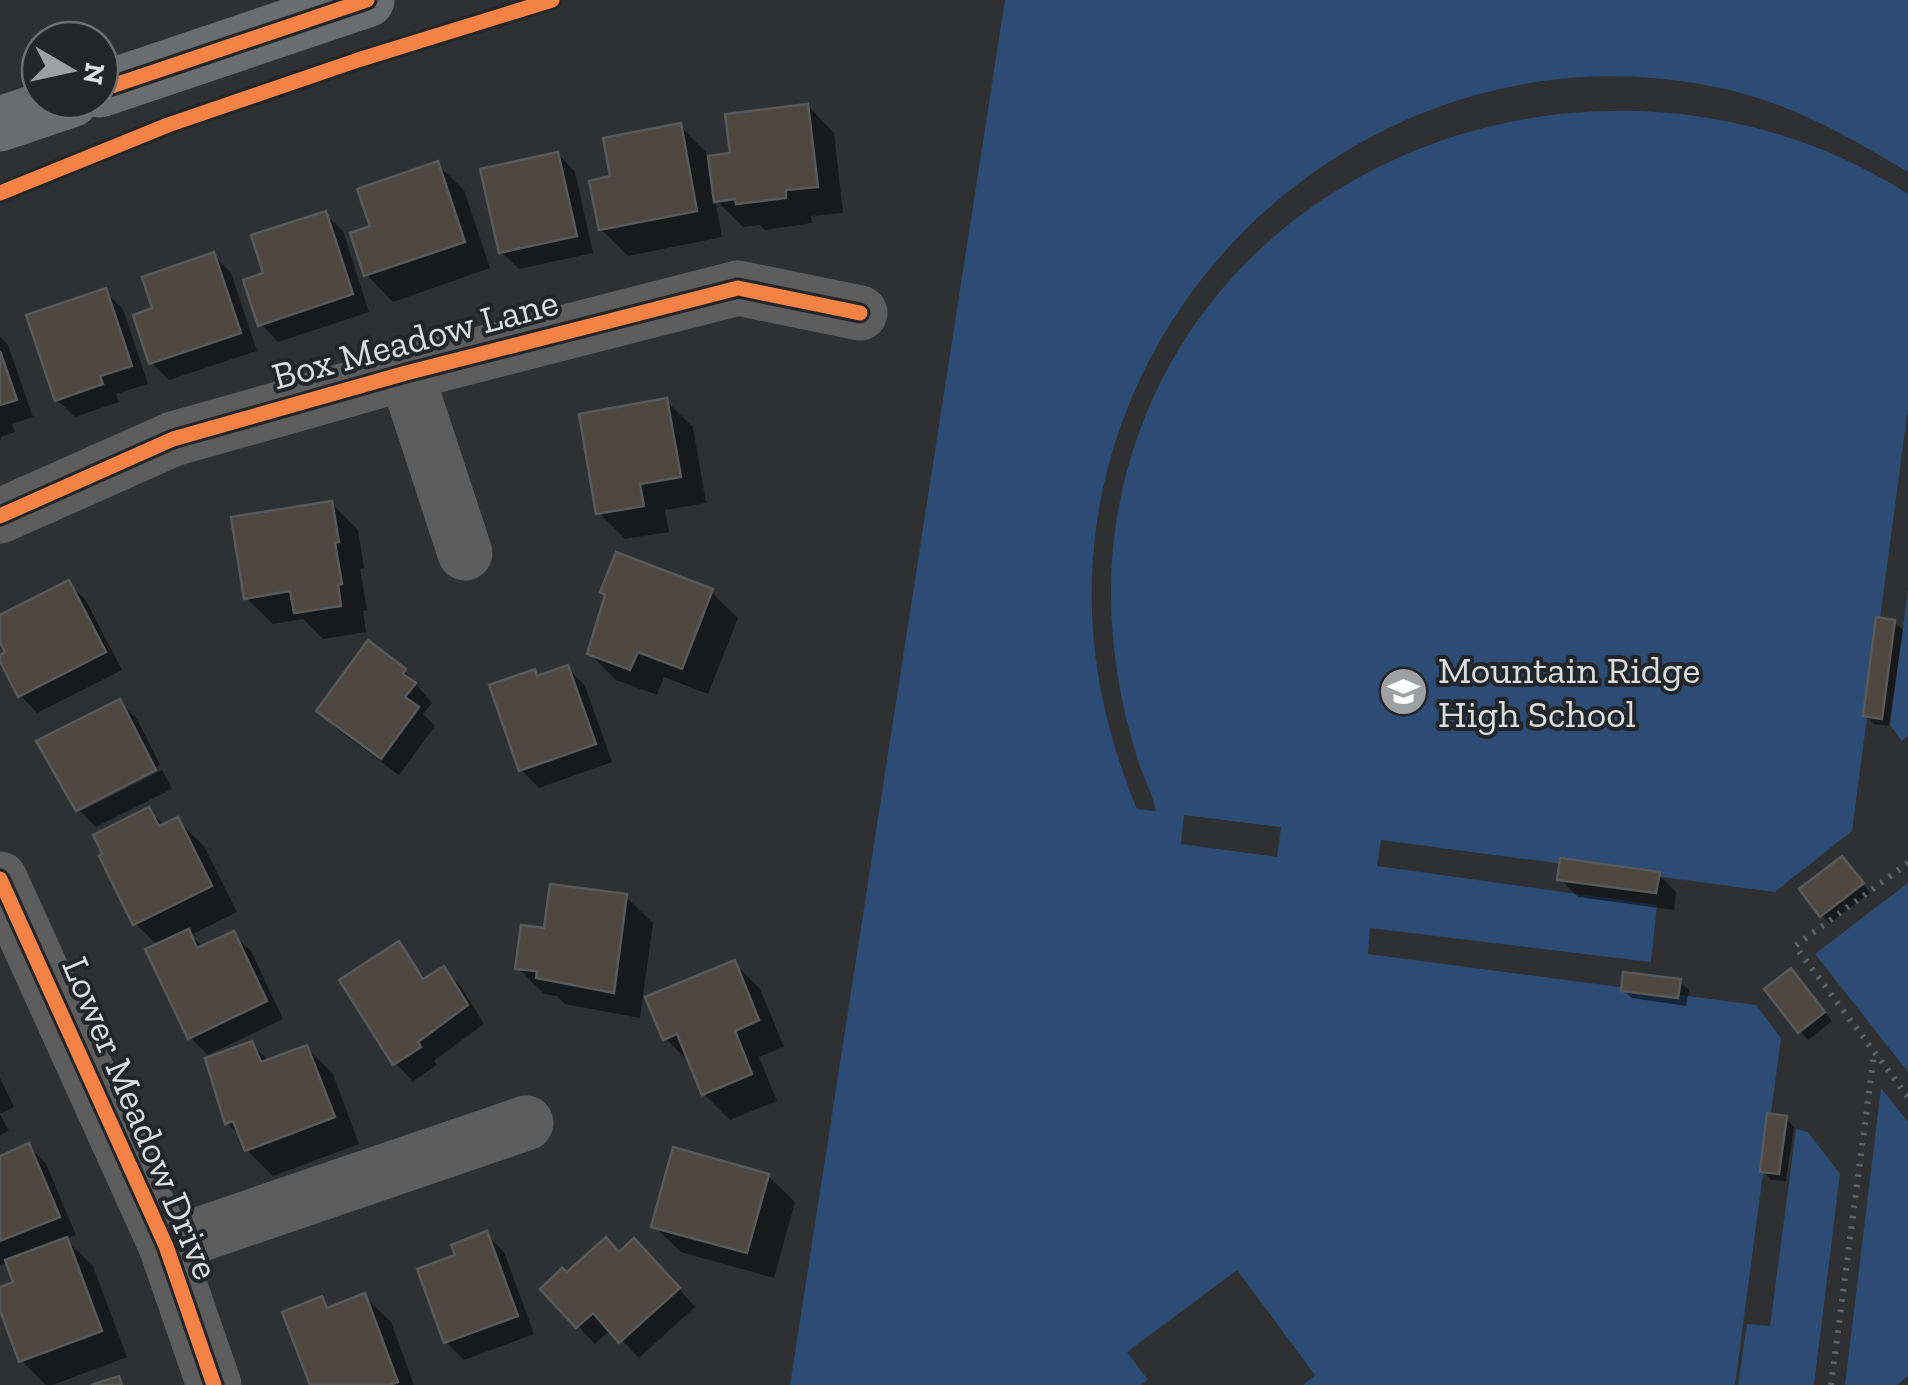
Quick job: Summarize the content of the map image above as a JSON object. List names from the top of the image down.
{
  "streets": {
    "street": ["Box Meadow Lane", "Lower Meadow Drive"]
  },
  "places": {
    "school or university": ["Mountain Ridge High School"]
  },
  "north": "right"
}
